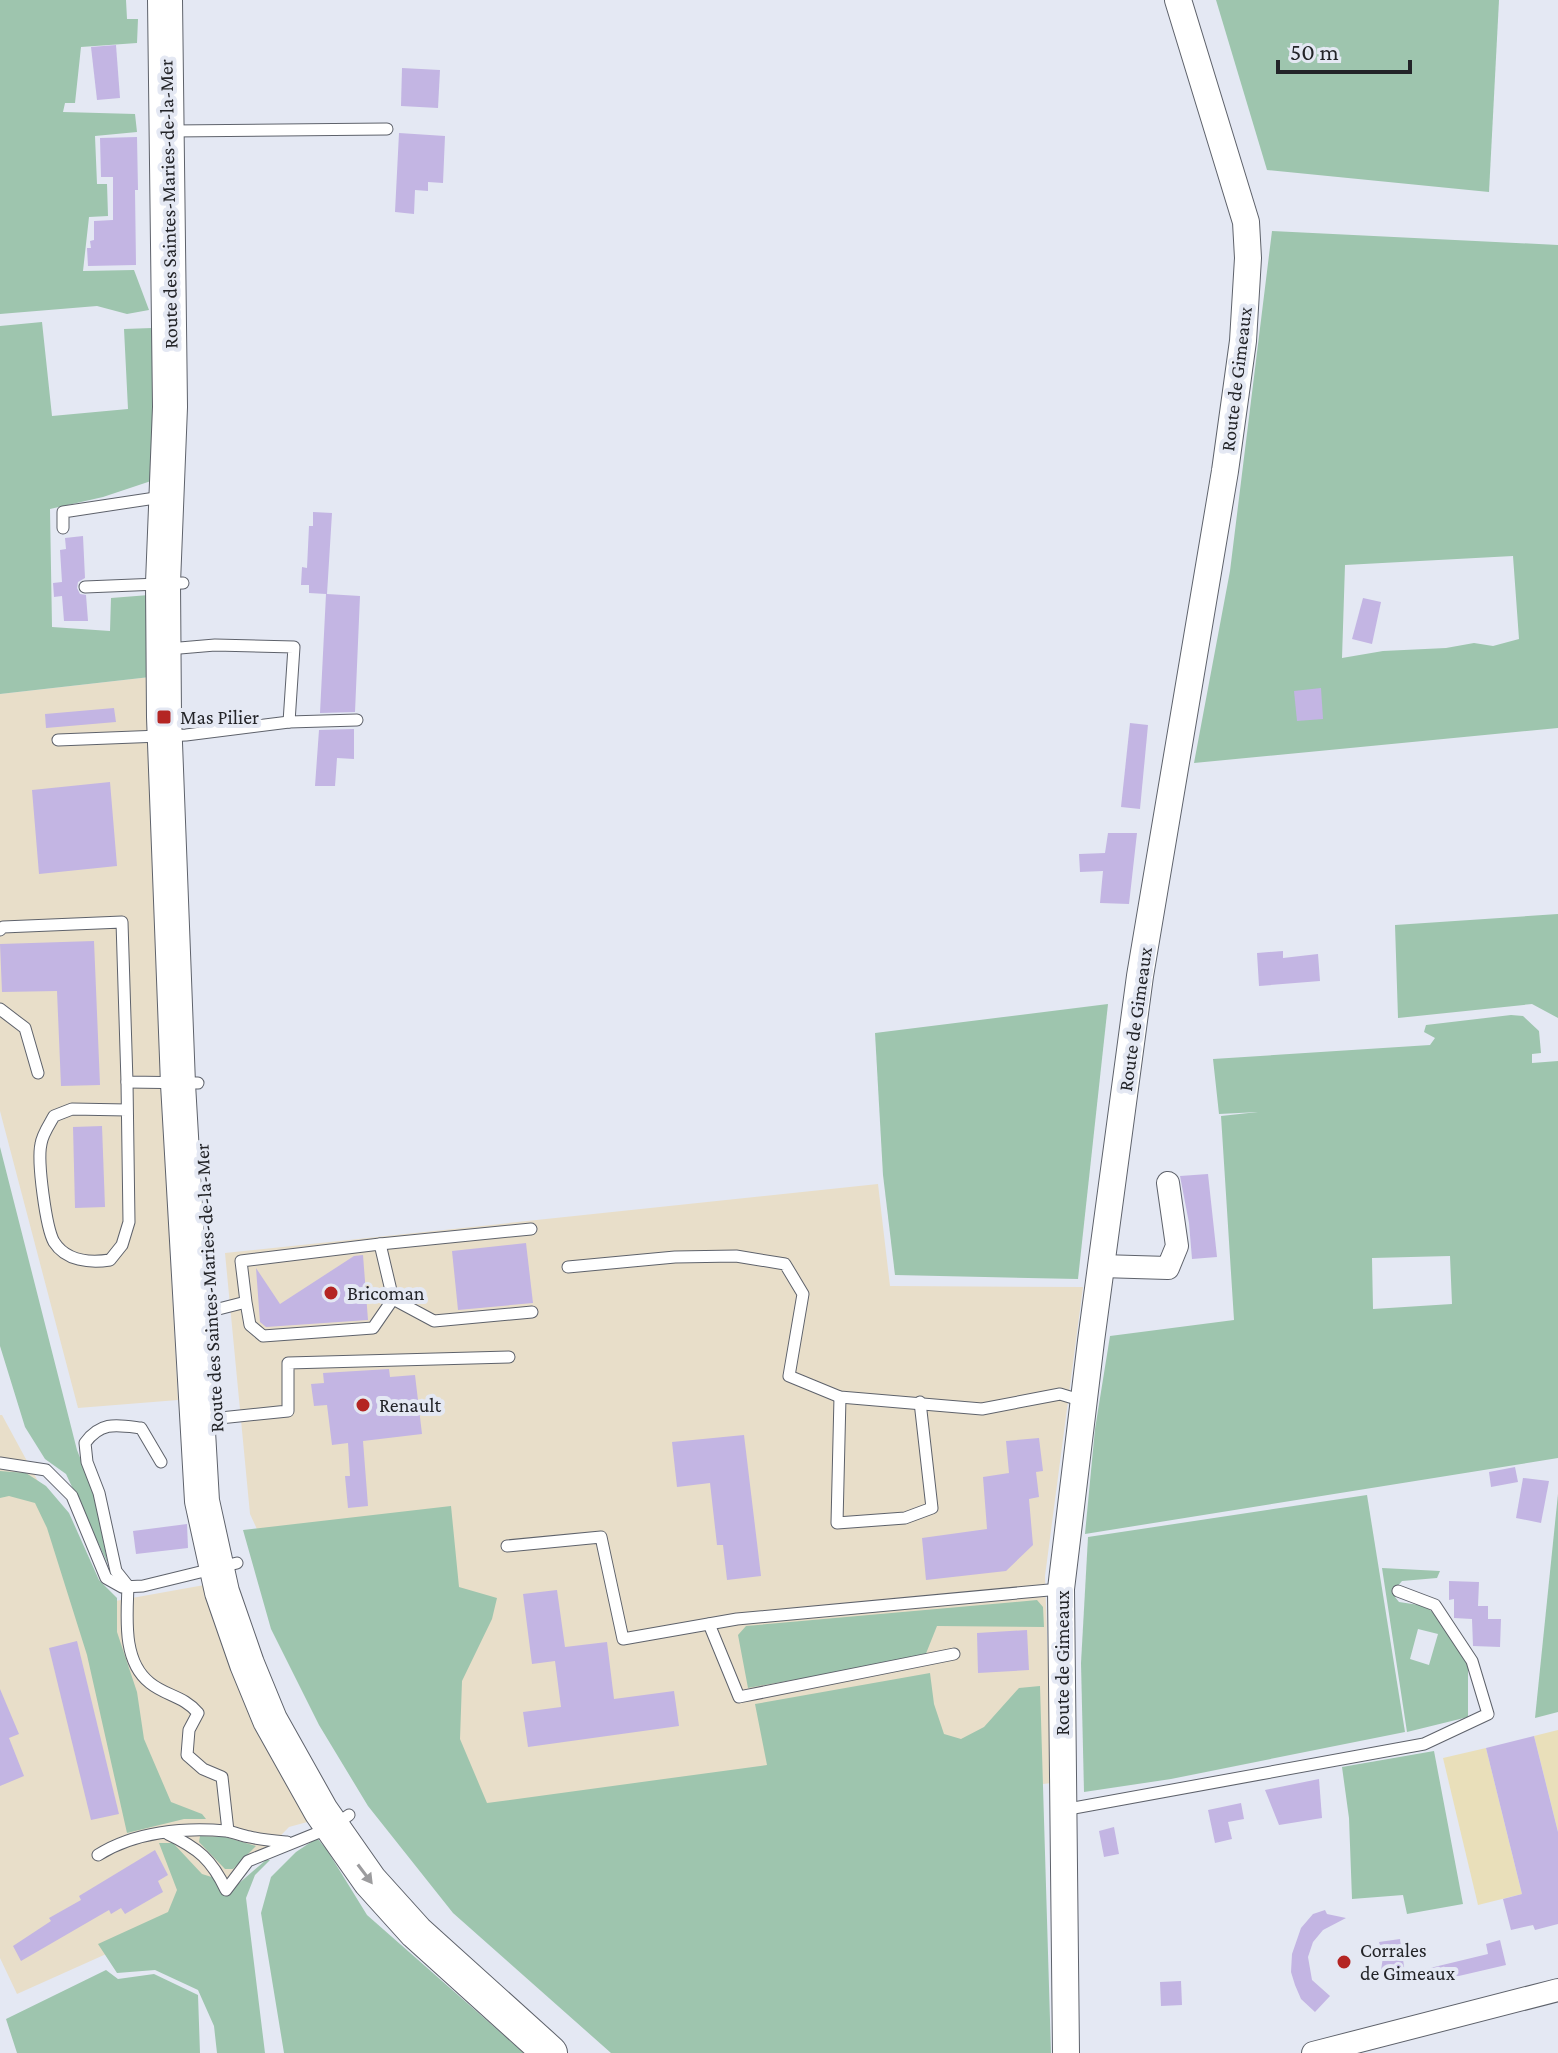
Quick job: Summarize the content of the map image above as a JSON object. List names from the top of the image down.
{
  "streets": {
    "main road": ["Route des Saintes-Maries-de-la-Mer"],
    "street": ["Route de Gimeaux"]
  },
  "places": {
    "transit": ["Mas Pilier"],
    "other": ["Bricoman", "Renault", "Corrales de Gimeaux"]
  },
  "scale_bar": "50 m"
}
